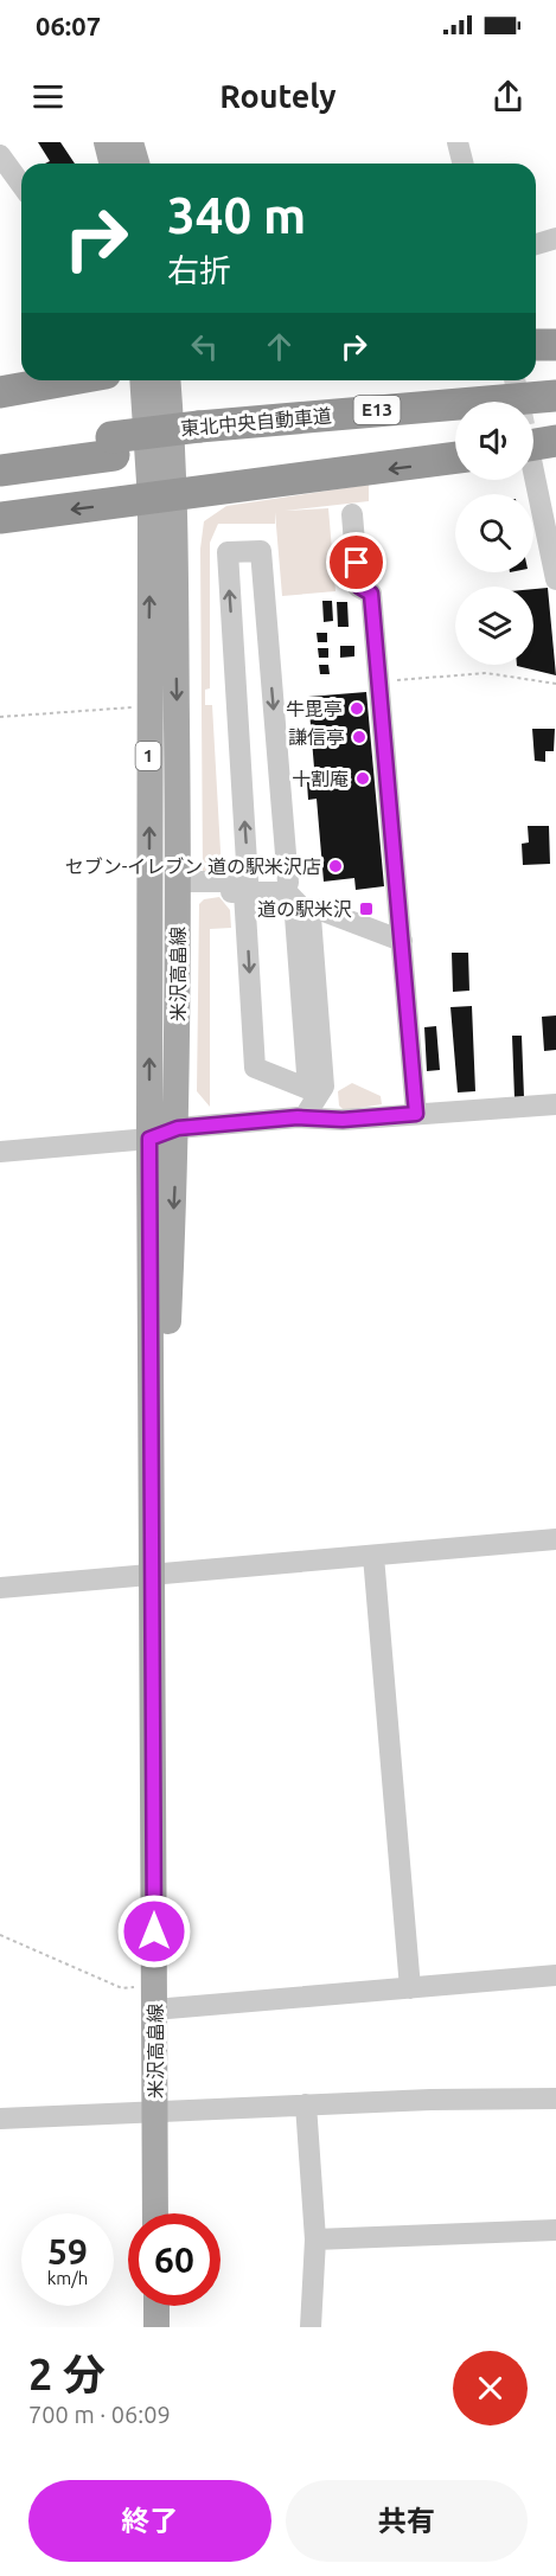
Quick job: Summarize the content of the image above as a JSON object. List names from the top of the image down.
{
  "streets": {
    "highway": ["E13", "東北中央自動車道"],
    "main road": ["1", "米沢高畠線"]
  },
  "places": {
    "other": [
      "牛毘亭",
      "謙信亭",
      "十割庵",
      "セブン-イレブン 道の駅米沢店"
    ],
    "transit": ["道の駅米沢"]
  },
  "page": {
    "status": "06:07",
    "header": "Routely",
    "turn": ["340 m", "右折"],
    "speed": "59 km/h",
    "limit": "60",
    "heading": ["2 分", "700 m · 06:09"],
    "buttons": ["終了", "共有"]
  }
}
